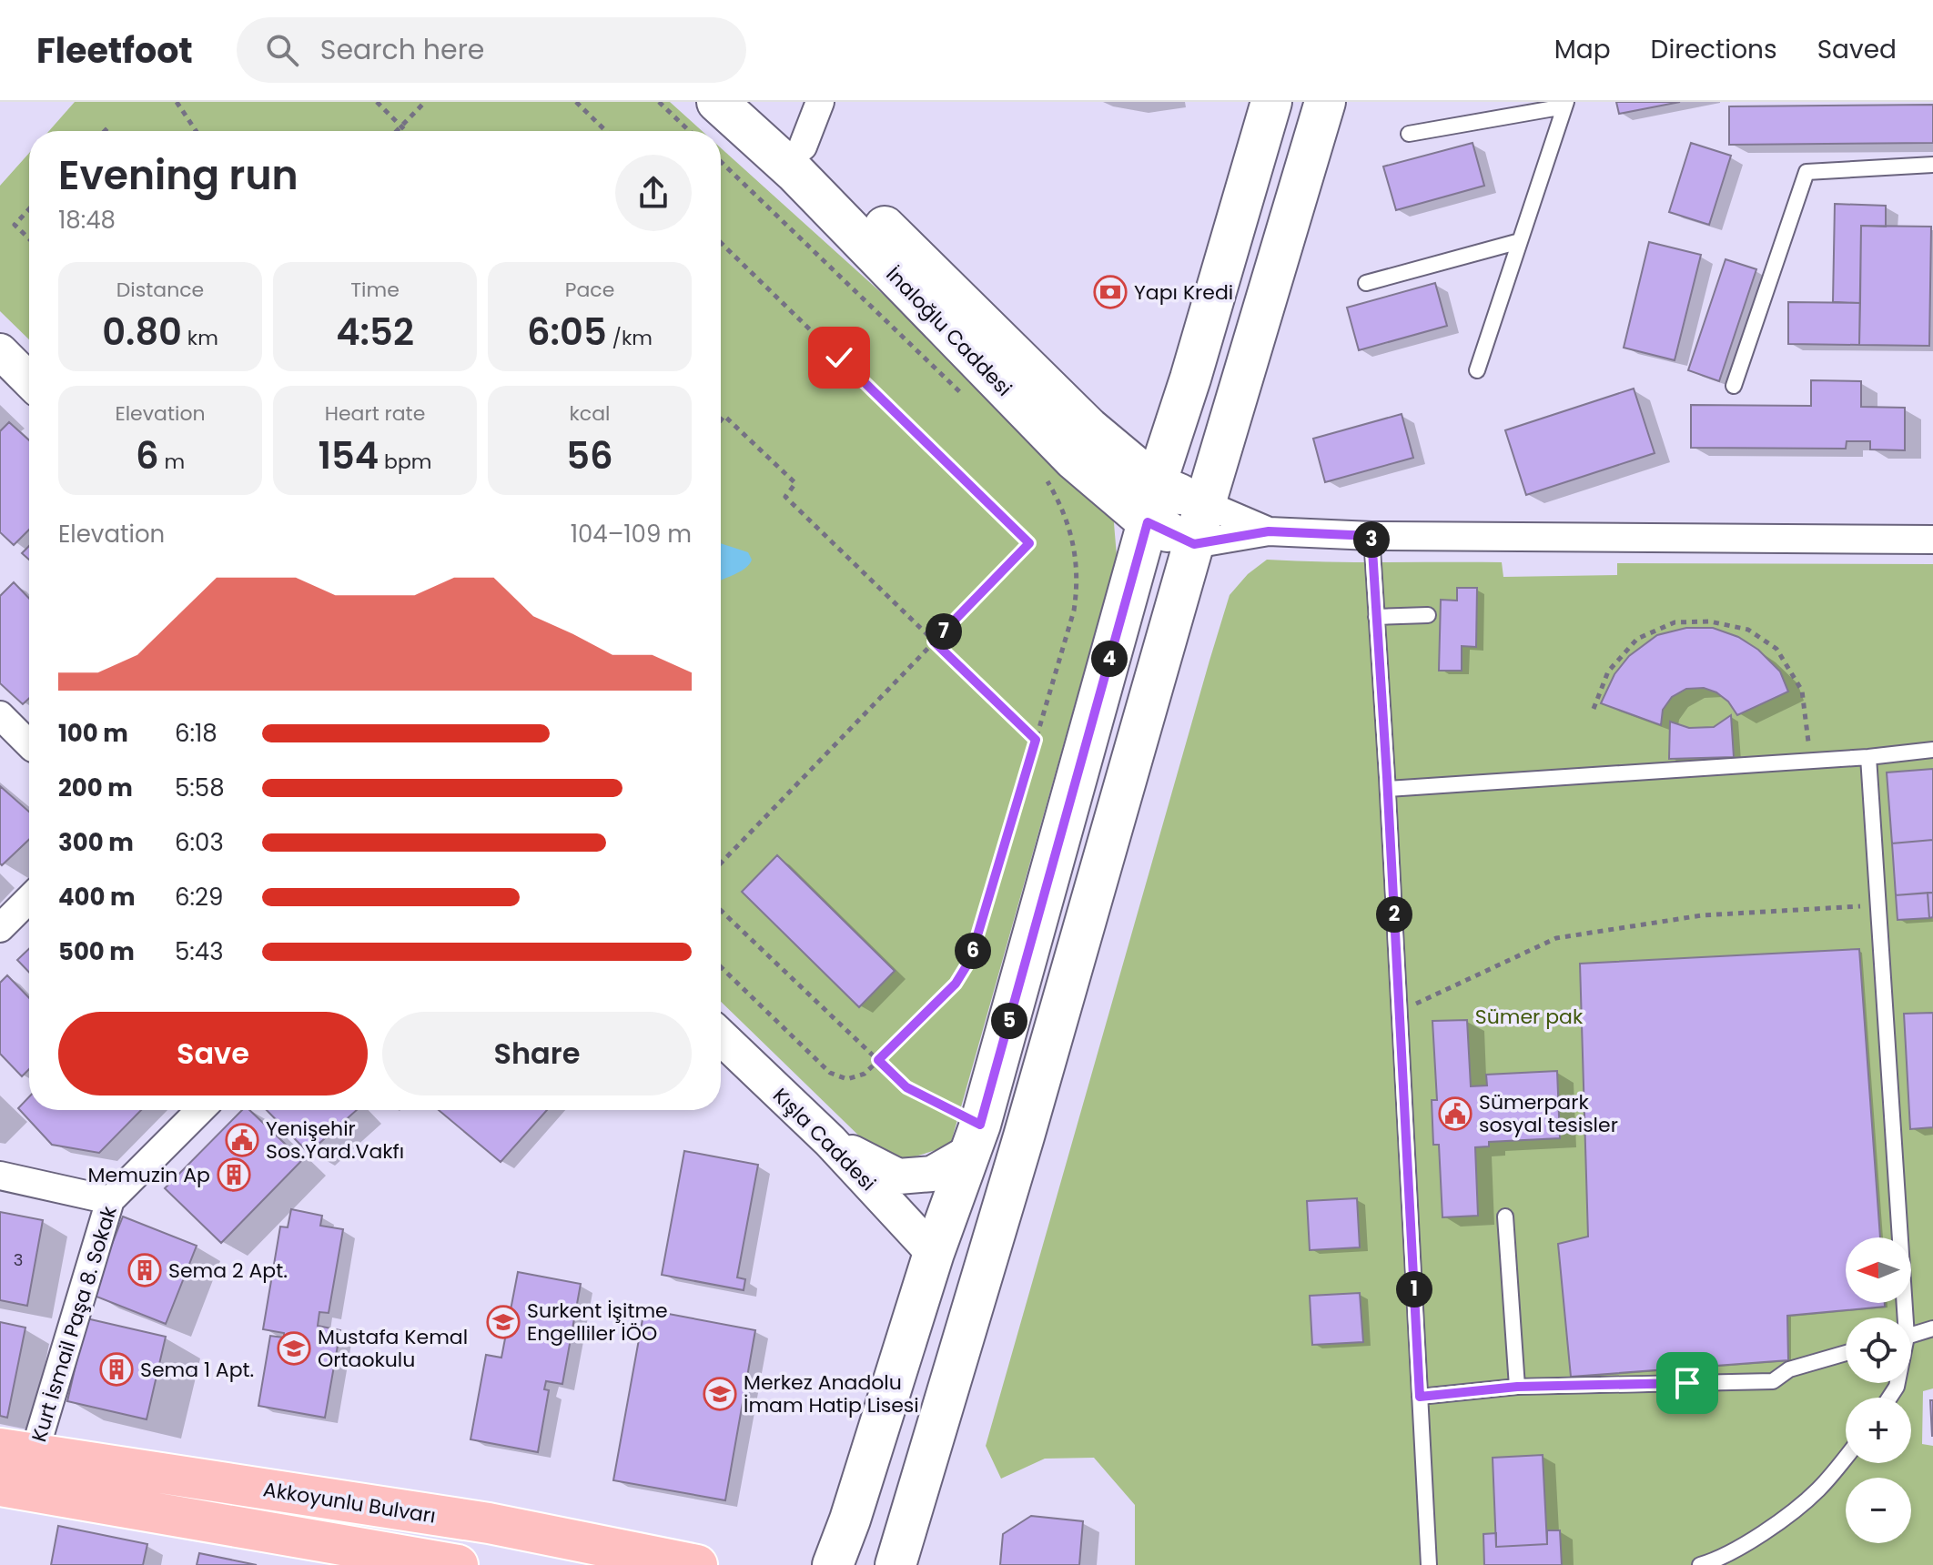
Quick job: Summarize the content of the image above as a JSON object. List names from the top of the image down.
{
  "streets": {
    "main road": ["İnaloğlu Caddesi", "Akkoyunlu Bulvarı"],
    "street": ["Kışla Caddesi", "Kurt İsmail Paşa 8. Sokak"]
  },
  "crossings": [
    ["Kurt İsmail Paşa 8. Sokak", "Akkoyunlu Bulvarı"]
  ],
  "parks": ["Sümer pak"],
  "places": {
    "bank": ["Yapı Kredi"],
    "public building": ["Sümerpark sosyal tesisler", "Yenişehir Sos.Yard.Vakfı"],
    "building": ["Memuzin Ap", "Sema 2 Apt.", "Sema 1 Apt."],
    "school or university": ["Surkent İşitme Engelliler İÖO", "Mustafa Kemal Ortaokulu", "Merkez Anadolu İmam Hatip Lisesi"]
  },
  "house_numbers": ["3"],
  "north": "left",
  "page": {
    "header": "Fleetfoot",
    "search": "Search here",
    "nav": ["Map", "Directions", "Saved"],
    "heading": ["Evening run", "18:48"],
    "stats": [
      ["Distance", "0.80 km"],
      ["Time", "4:52"],
      ["Pace", "6:05 /km"],
      ["Elevation", "6 m"],
      ["Heart rate", "154 bpm"],
      ["kcal", "56"]
    ],
    "chart": ["Elevation", "104–109 m"],
    "pins": [
      "3",
      "7",
      "4",
      "2",
      "6",
      "5",
      "1"
    ],
    "list": [
      {
        "name": "100 m",
        "note": "6:18"
      },
      {
        "name": "200 m",
        "note": "5:58"
      },
      {
        "name": "300 m",
        "note": "6:03"
      },
      {
        "name": "400 m",
        "note": "6:29"
      },
      {
        "name": "500 m",
        "note": "5:43"
      }
    ],
    "buttons": ["Save", "Share"],
    "map_buttons": ["+", "−"]
  }
}
